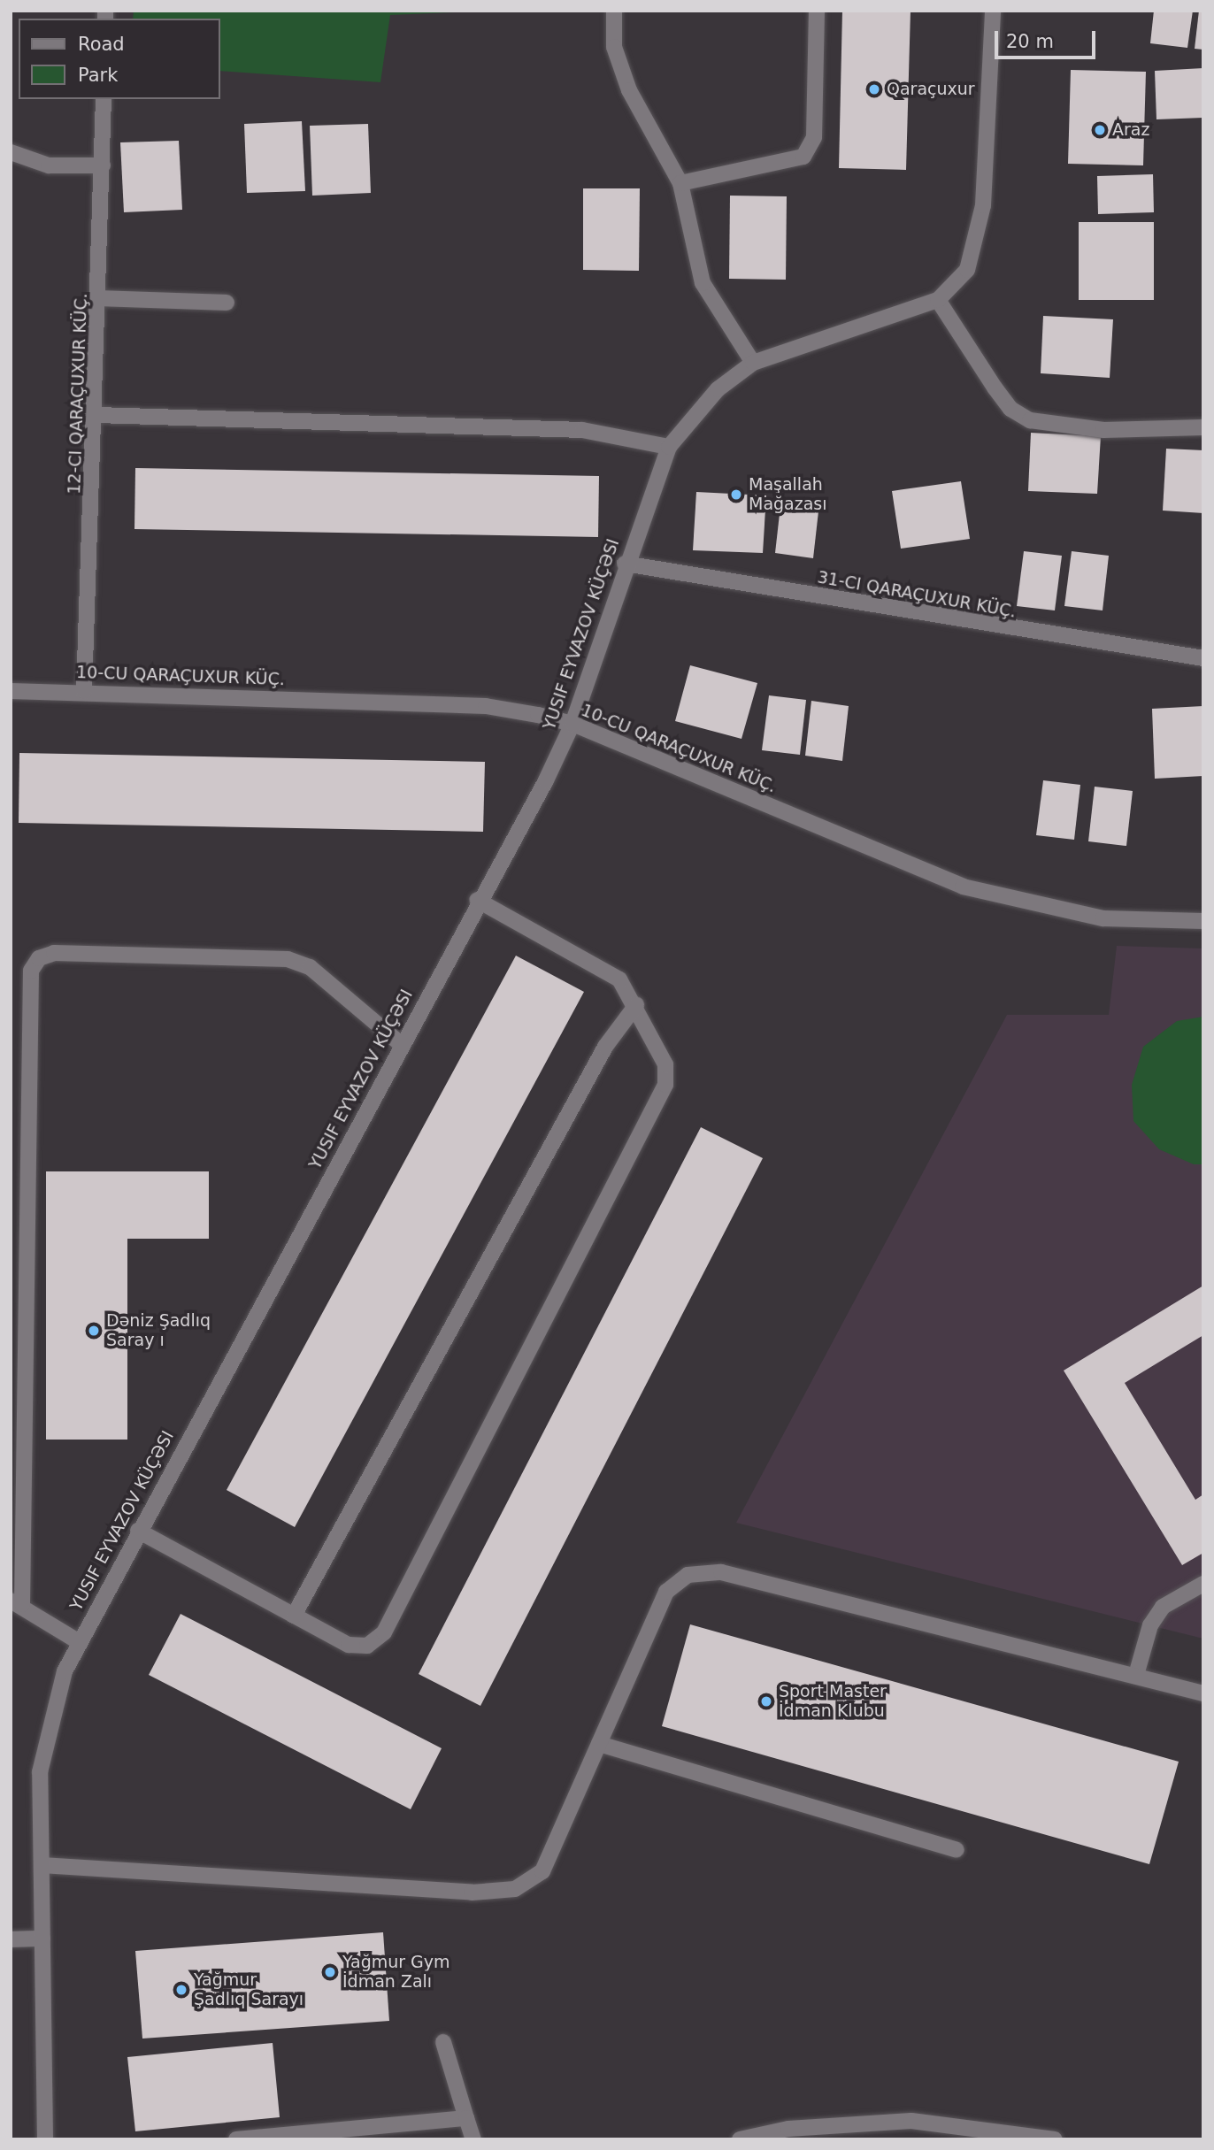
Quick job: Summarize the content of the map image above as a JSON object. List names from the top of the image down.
{
  "streets": {
    "street": [
      "12-CI QARAÇUXUR KÜÇ.",
      "31-CI QARAÇUXUR KÜÇ.",
      "YUSIF EYVAZOV KÜÇƏSI",
      "10-CU QARAÇUXUR KÜÇ."
    ]
  },
  "crossings": [
    ["12-CI QARAÇUXUR KÜÇ.", "10-CU QARAÇUXUR KÜÇ."],
    ["31-CI QARAÇUXUR KÜÇ.", "YUSIF EYVAZOV KÜÇƏSI"],
    ["YUSIF EYVAZOV KÜÇƏSI", "10-CU QARAÇUXUR KÜÇ."]
  ],
  "places": [
    "Qaraçuxur",
    "Araz",
    "Maşallah Mağazası",
    "Dəniz Şadlıq Saray ı",
    "Sport Master İdman Klubu",
    "Yağmur Gym İdman Zalı",
    "Yağmur Şadlıq Sarayı"
  ],
  "legend": ["Road", "Park"],
  "scale_bar": "20 m"
}
